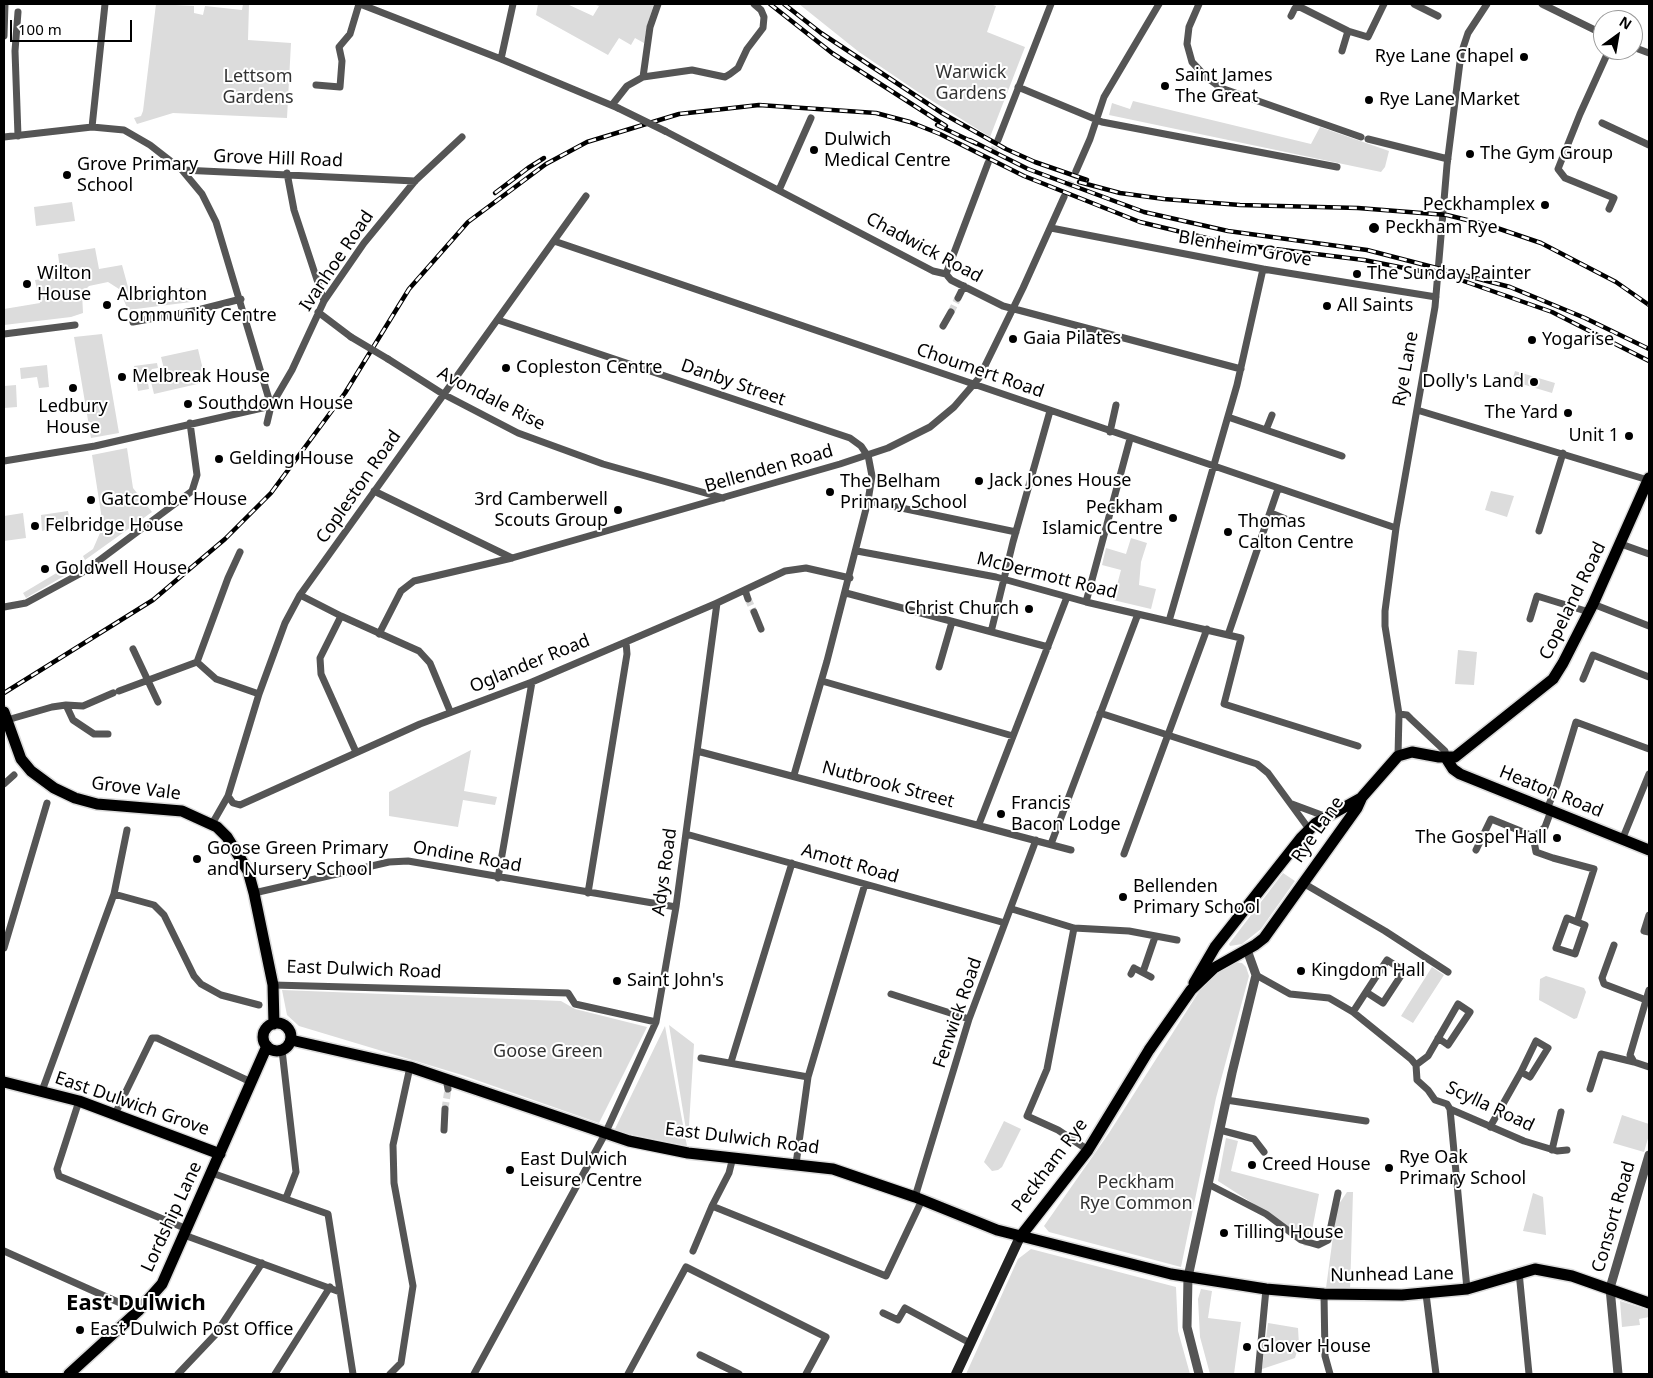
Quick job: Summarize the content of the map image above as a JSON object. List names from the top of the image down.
{
  "streets": {
    "main road": [
      "Rye Lane",
      "Copeland Road",
      "Grove Vale",
      "Heaton Road",
      "East Dulwich Road",
      "East Dulwich Grove",
      "Peckham Rye",
      "Lordship Lane",
      "Nunhead Lane"
    ],
    "street": [
      "Grove Hill Road",
      "Chadwick Road",
      "Blenheim Grove",
      "Ivanhoe Road",
      "Choumert Road",
      "Danby Street",
      "Avondale Rise",
      "Bellenden Road",
      "Copleston Road",
      "McDermott Road",
      "Oglander Road",
      "Nutbrook Street",
      "Ondine Road",
      "Amott Road",
      "Adys Road",
      "Fenwick Road",
      "Scylla Road",
      "Consort Road"
    ]
  },
  "crossings": [
    ["Grove Hill Road", "Ivanhoe Road"],
    ["Chadwick Road", "Bellenden Road"],
    ["Blenheim Grove", "Rye Lane"],
    ["Blenheim Grove", "Bellenden Road"],
    ["Ivanhoe Road", "Avondale Rise"],
    ["Rye Lane", "Choumert Road"],
    ["Rye Lane", "Peckham Rye"],
    ["Choumert Road", "Bellenden Road"],
    ["Choumert Road", "Copleston Road"],
    ["Danby Street", "Bellenden Road"],
    ["Danby Street", "Copleston Road"],
    ["Avondale Rise", "Bellenden Road"],
    ["Avondale Rise", "Copleston Road"],
    ["Copleston Road", "Oglander Road"],
    ["Copleston Road", "Grove Vale"],
    ["Copeland Road", "Heaton Road"],
    ["Oglander Road", "Adys Road"],
    ["Nutbrook Street", "Adys Road"],
    ["Nutbrook Street", "Fenwick Road"],
    ["Grove Vale", "Ondine Road"],
    ["Grove Vale", "East Dulwich Road"],
    ["Grove Vale", "Lordship Lane"],
    ["Ondine Road", "Adys Road"],
    ["Amott Road", "Adys Road"],
    ["Amott Road", "Fenwick Road"],
    ["Adys Road", "East Dulwich Road"],
    ["East Dulwich Road", "Fenwick Road"],
    ["East Dulwich Road", "Peckham Rye"],
    ["East Dulwich Road", "Lordship Lane"],
    ["East Dulwich Road", "Nunhead Lane"],
    ["East Dulwich Grove", "Lordship Lane"],
    ["Consort Road", "Nunhead Lane"]
  ],
  "districts": ["East Dulwich"],
  "parks": [
    "Warwick Gardens",
    "Lettsom Gardens",
    "Goose Green",
    "Peckham Rye Common"
  ],
  "places": [
    "Rye Lane Chapel",
    "Saint James The Great",
    "Rye Lane Market",
    "Dulwich Medical Centre",
    "The Gym Group",
    "Grove Primary School",
    "Peckhamplex",
    "Peckham Rye",
    "The Sunday Painter",
    "Wilton House",
    "Albrighton Community Centre",
    "All Saints",
    "Gaia Pilates",
    "Yogarise",
    "Copleston Centre",
    "Melbreak House",
    "Dolly's Land",
    "Ledbury House",
    "Southdown House",
    "The Yard",
    "Unit 1",
    "Gelding House",
    "Jack Jones House",
    "The Belham Primary School",
    "Gatcombe House",
    "3rd Camberwell Scouts Group",
    "Peckham Islamic Centre",
    "Felbridge House",
    "Thomas Calton Centre",
    "Goldwell House",
    "Christ Church",
    "Francis Bacon Lodge",
    "The Gospel Hall",
    "Goose Green Primary and Nursery School",
    "Bellenden Primary School",
    "Kingdom Hall",
    "Saint John's",
    "Creed House",
    "Rye Oak Primary School",
    "East Dulwich Leisure Centre",
    "Tilling House",
    "East Dulwich Post Office",
    "Glover House"
  ],
  "scale_bar": "100 m",
  "north": "top right"
}
